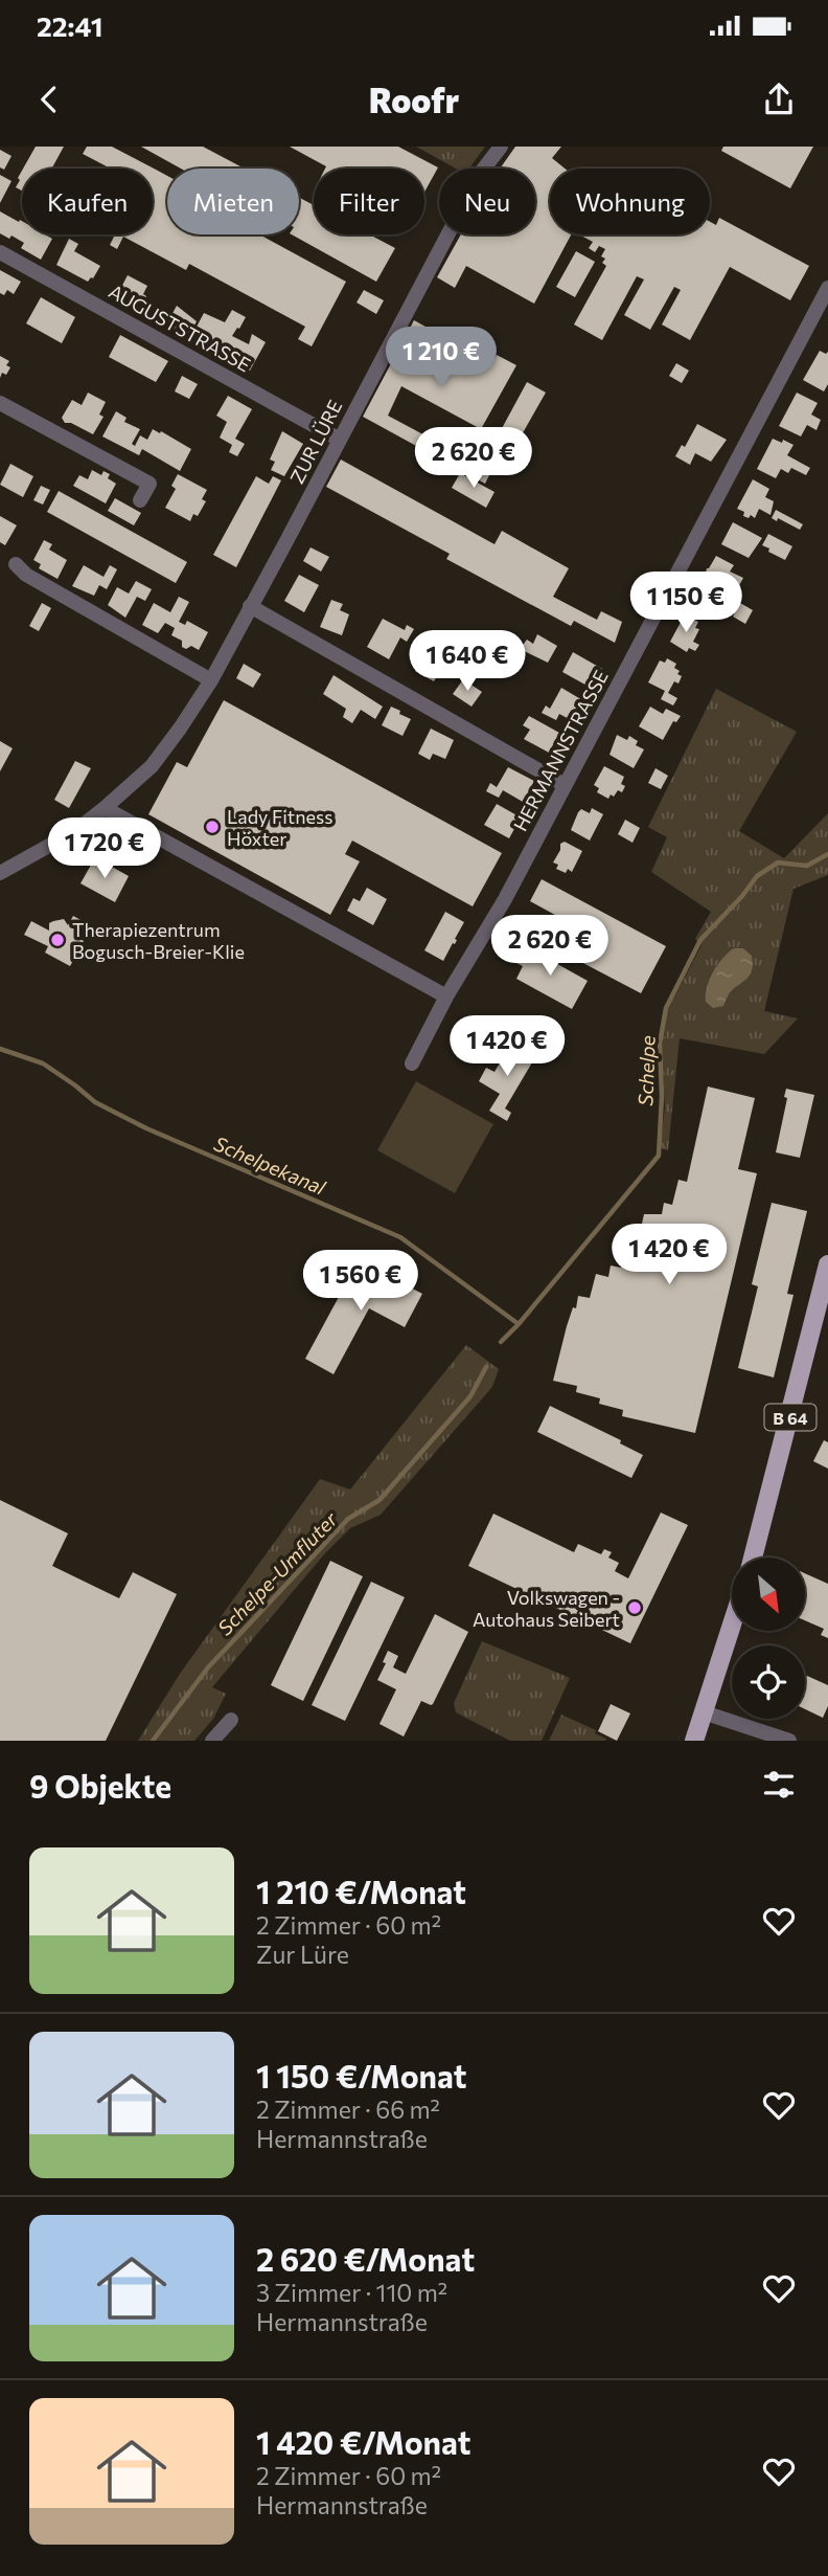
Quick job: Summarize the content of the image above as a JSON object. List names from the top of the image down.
{
  "streets": {
    "main road": ["B 64"],
    "street": ["AUGUSTSTRASSE", "ZUR LÜRE", "HERMANNSTRASSE"]
  },
  "crossings": [
    ["AUGUSTSTRASSE", "ZUR LÜRE"]
  ],
  "water": ["Schelpe", "Schelpekanal", "Schelpe-Umfluter"],
  "places": ["Lady Fitness Höxter", "Therapiezentrum Bogusch-Breier-Klie", "Volkswagen - Autohaus Seibert"],
  "north": "bottom right",
  "page": {
    "status": "22:41",
    "header": "Roofr",
    "chip": [
      "Kaufen",
      "Mieten",
      "Filter",
      "Neu",
      "Wohnung"
    ],
    "price": [
      "1 210 €",
      "2 620 €",
      "1 150 €",
      "1 640 €",
      "1 720 €",
      "2 620 €",
      "1 420 €",
      "1 420 €",
      "1 560 €"
    ],
    "heading": "9 Objekte",
    "list": [
      {
        "name": "1 210 €/Monat",
        "note": "2 Zimmer · 60 m² · Zur Lüre"
      },
      {
        "name": "1 150 €/Monat",
        "note": "2 Zimmer · 66 m² · Hermannstraße"
      },
      {
        "name": "2 620 €/Monat",
        "note": "3 Zimmer · 110 m² · Hermannstraße"
      },
      {
        "name": "1 420 €/Monat",
        "note": "2 Zimmer · 60 m² · Hermannstraße"
      }
    ]
  }
}
